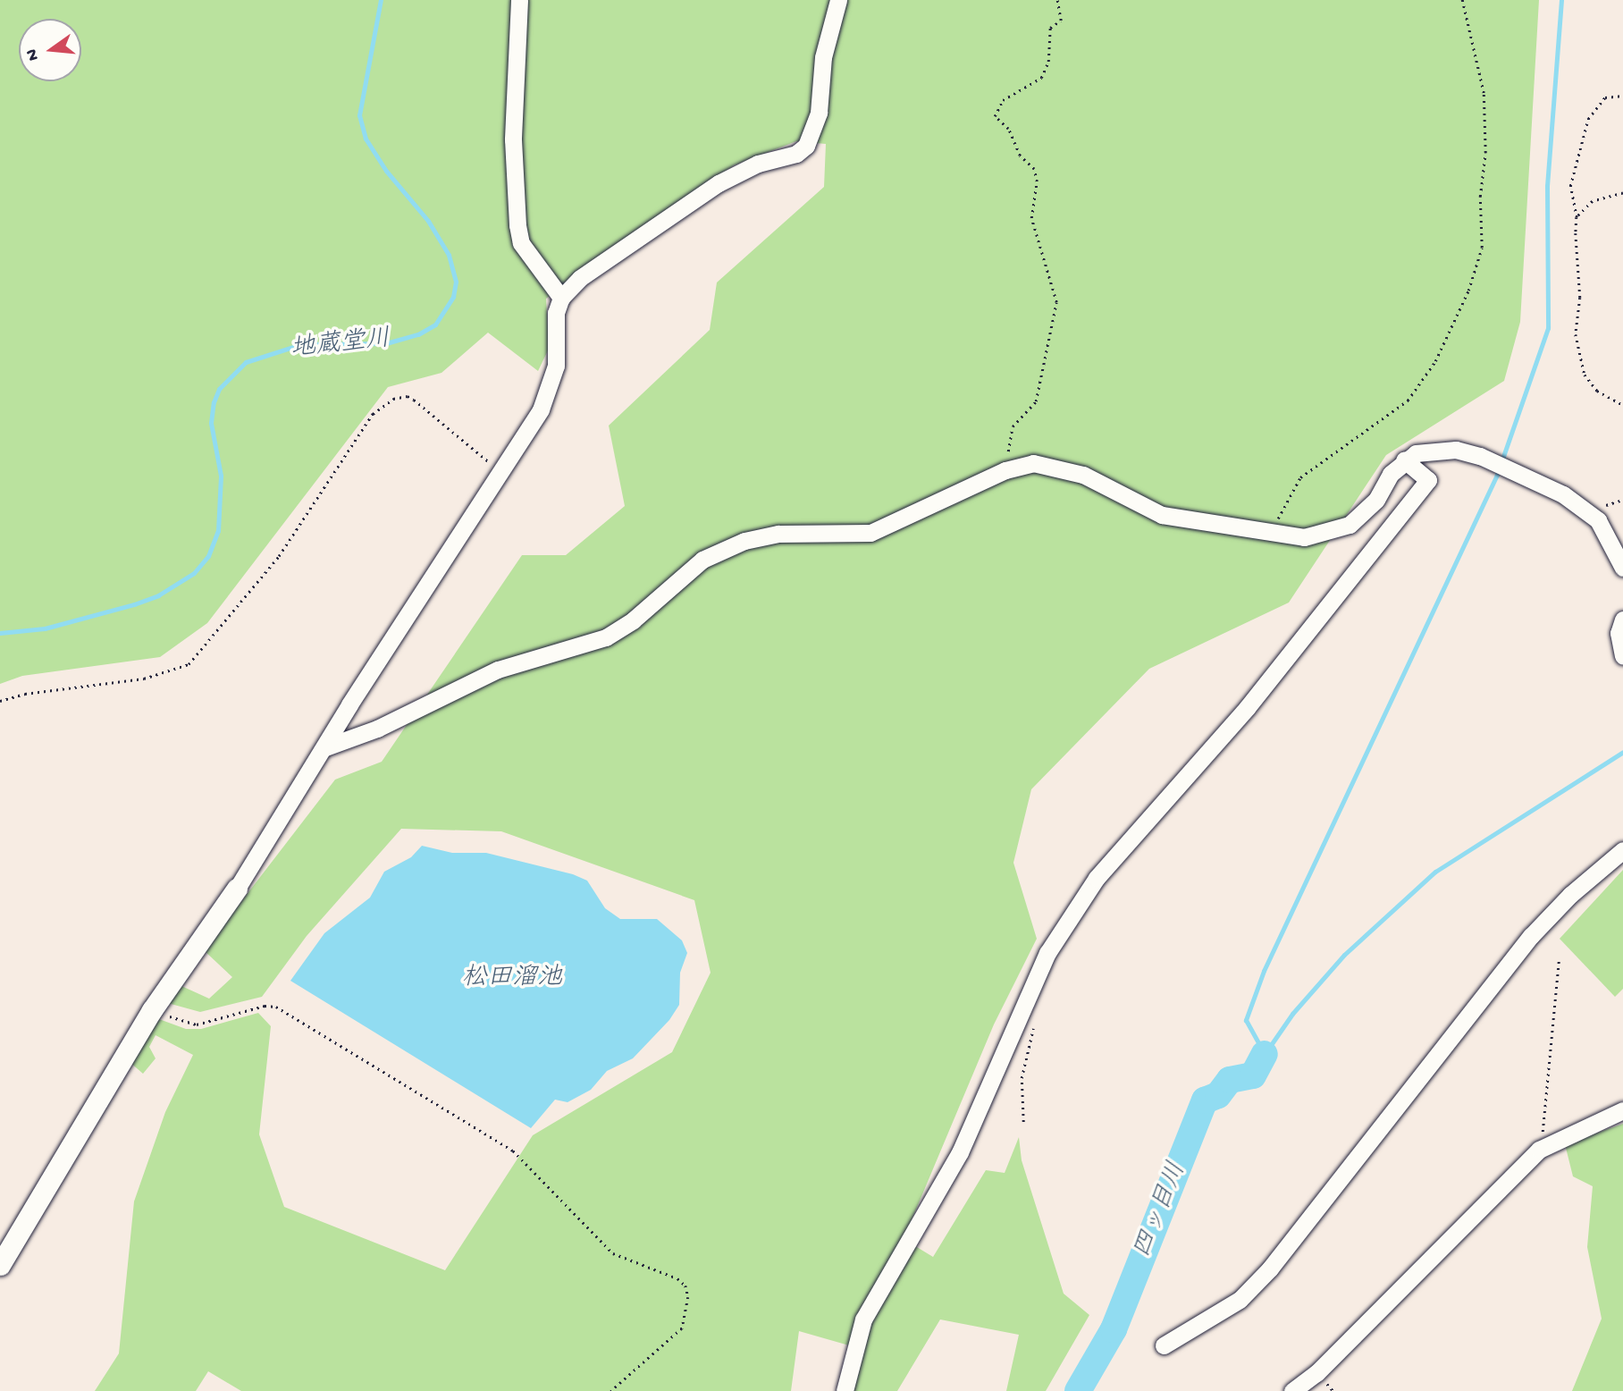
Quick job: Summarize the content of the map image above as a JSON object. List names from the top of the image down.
{
  "water": ["地蔵堂川", "松田溜池", "四ッ目川"],
  "north": "left"
}
